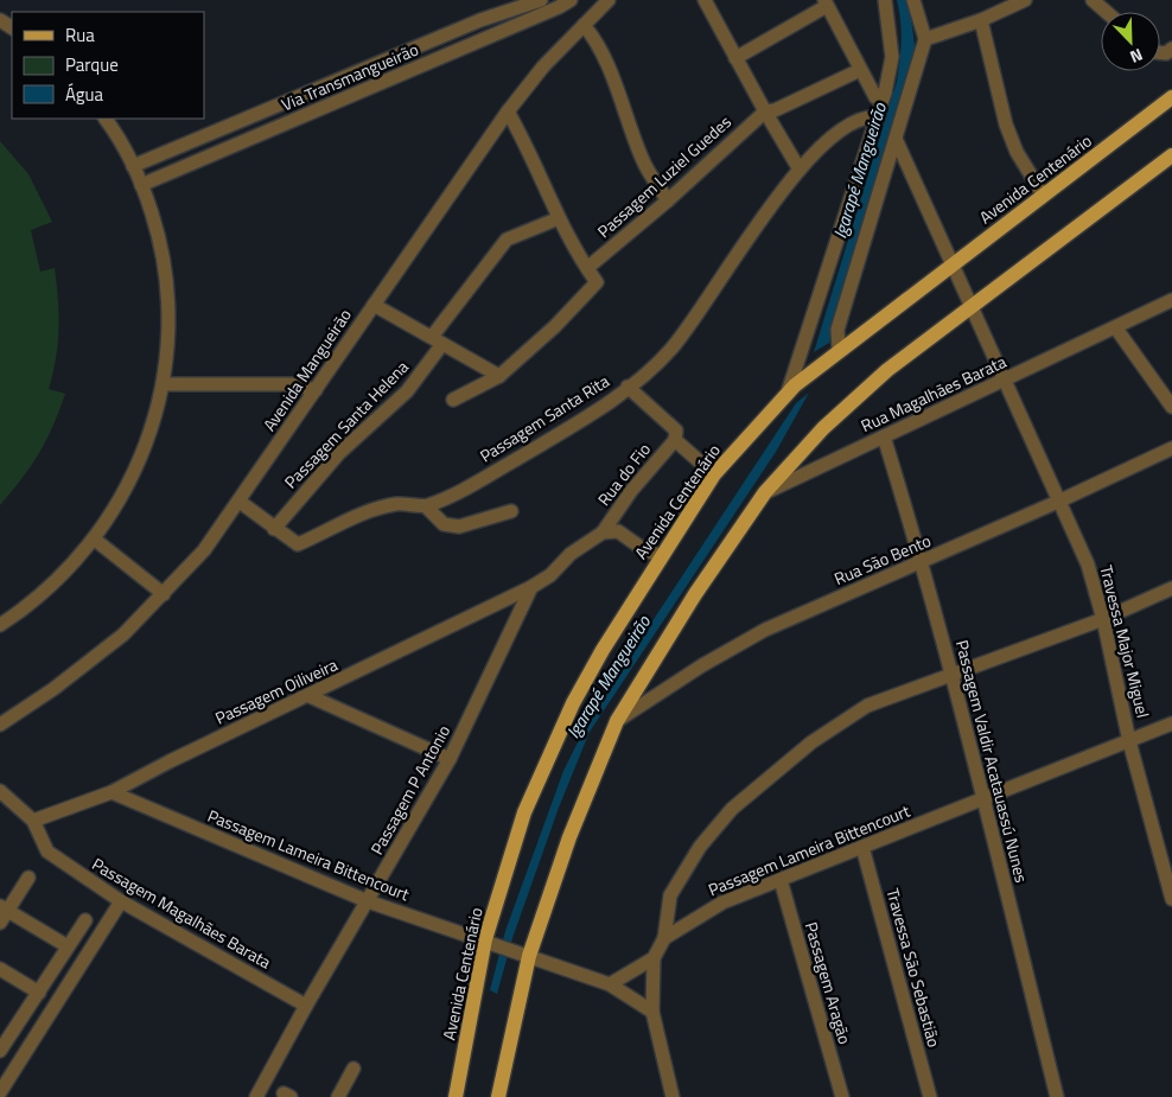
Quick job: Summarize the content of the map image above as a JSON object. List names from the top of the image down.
{
  "streets": {
    "main road": ["Avenida Centenário"],
    "street": [
      "Via Transmangueirão",
      "Passagem Luziel Guedes",
      "Avenida Mangueirão",
      "Rua Magalhães Barata",
      "Passagem Santa Rita",
      "Passagem Santa Helena",
      "Rua do Fio",
      "Rua São Bento",
      "Travessa Major Miguel",
      "Passagem Oiliveira",
      "Passagem Valdir Acatauassú Nunes",
      "Passagem P Antonio",
      "Passagem Lameira Bittencourt",
      "Passagem Magalhães Barata",
      "Travessa São Sebastião",
      "Passagem Aragão"
    ]
  },
  "crossings": [
    ["Avenida Centenário", "Travessa Major Miguel"],
    ["Avenida Centenário", "Passagem Lameira Bittencourt"],
    ["Rua Magalhães Barata", "Travessa Major Miguel"],
    ["Rua Magalhães Barata", "Passagem Valdir Acatauassú Nunes"],
    ["Rua do Fio", "Passagem Oiliveira"],
    ["Rua São Bento", "Travessa Major Miguel"],
    ["Rua São Bento", "Passagem Valdir Acatauassú Nunes"],
    ["Travessa Major Miguel", "Passagem Lameira Bittencourt"],
    ["Passagem Oiliveira", "Passagem P Antonio"],
    ["Passagem Oiliveira", "Passagem Lameira Bittencourt"],
    ["Passagem Oiliveira", "Passagem Magalhães Barata"],
    ["Passagem Valdir Acatauassú Nunes", "Passagem Lameira Bittencourt"],
    ["Passagem P Antonio", "Passagem Lameira Bittencourt"],
    ["Passagem P Antonio", "Passagem Magalhães Barata"],
    ["Passagem Lameira Bittencourt", "Travessa São Sebastião"],
    ["Passagem Lameira Bittencourt", "Passagem Aragão"]
  ],
  "water": ["Igarapé Mangueirão"],
  "legend": ["Rua", "Parque", "Água"],
  "north": "bottom right"
}
